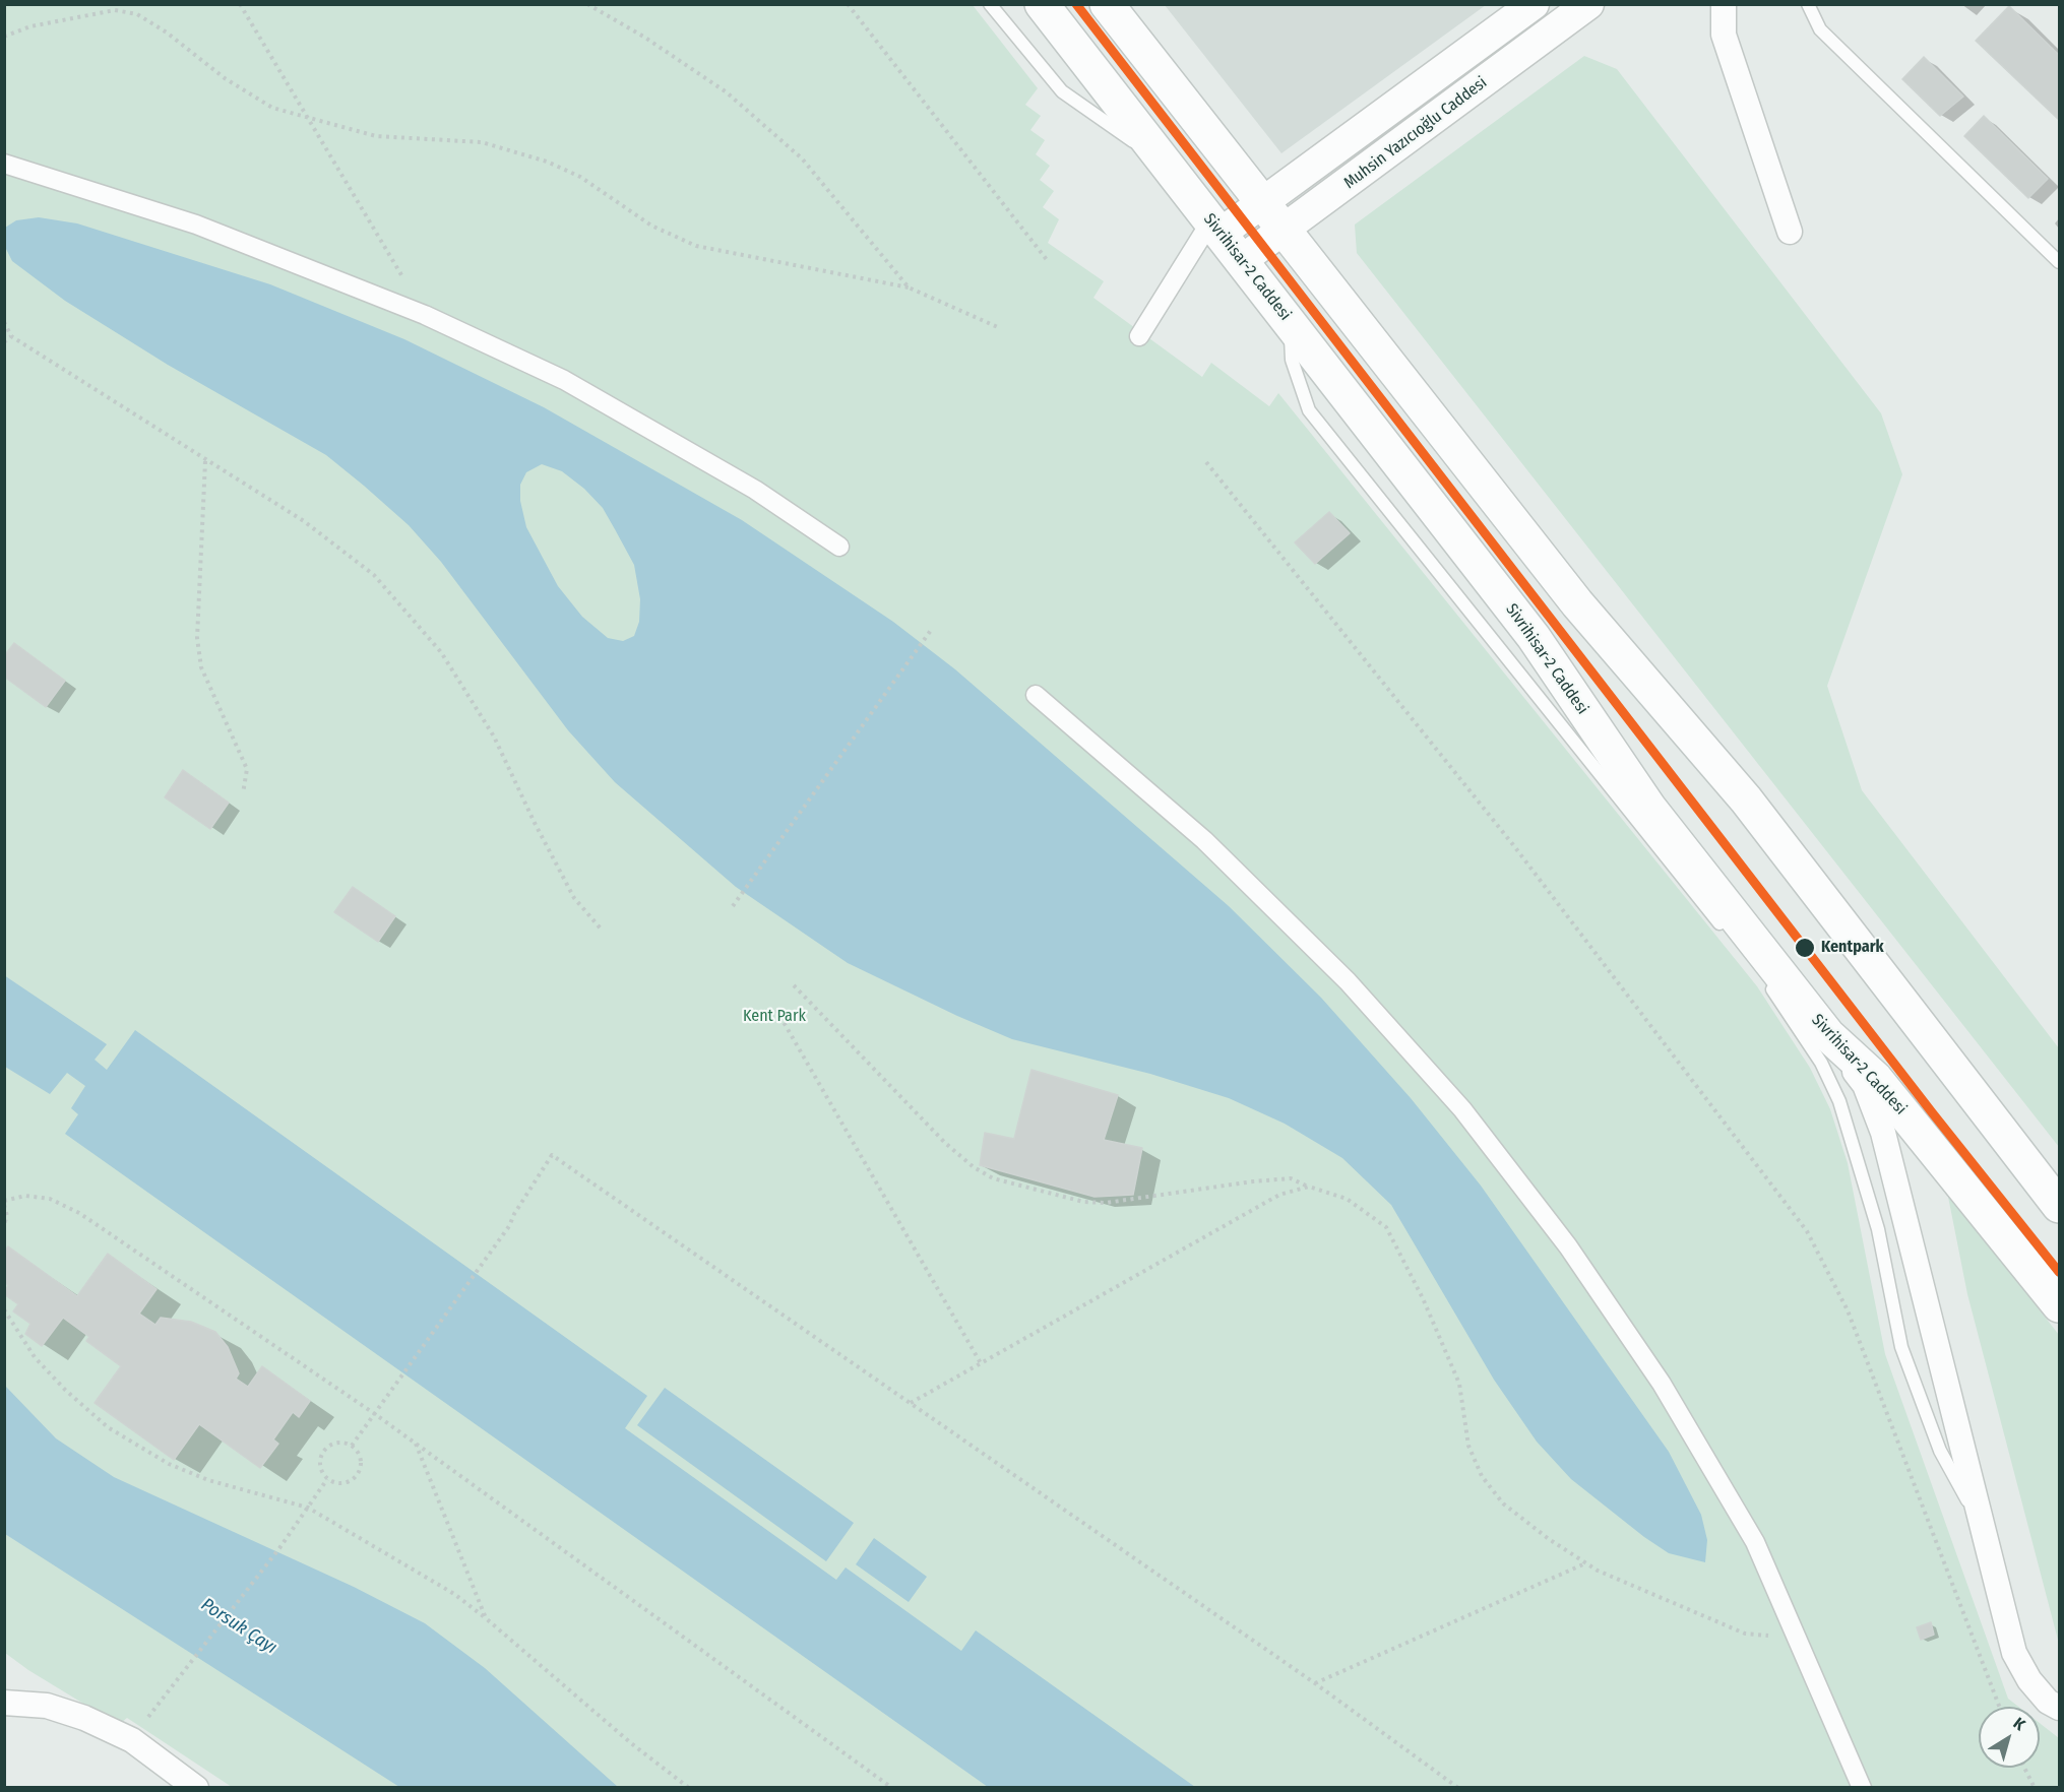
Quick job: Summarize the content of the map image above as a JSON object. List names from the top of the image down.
{
  "streets": {
    "main road": ["Sivrihisar-2 Caddesi"],
    "street": ["Muhsin Yazıcıoğlu Caddesi"]
  },
  "crossings": [
    ["Muhsin Yazıcıoğlu Caddesi", "Sivrihisar-2 Caddesi"]
  ],
  "water": ["Porsuk Çayı"],
  "parks": ["Kent Park"],
  "places": ["Kentpark"],
  "north": "top right"
}
